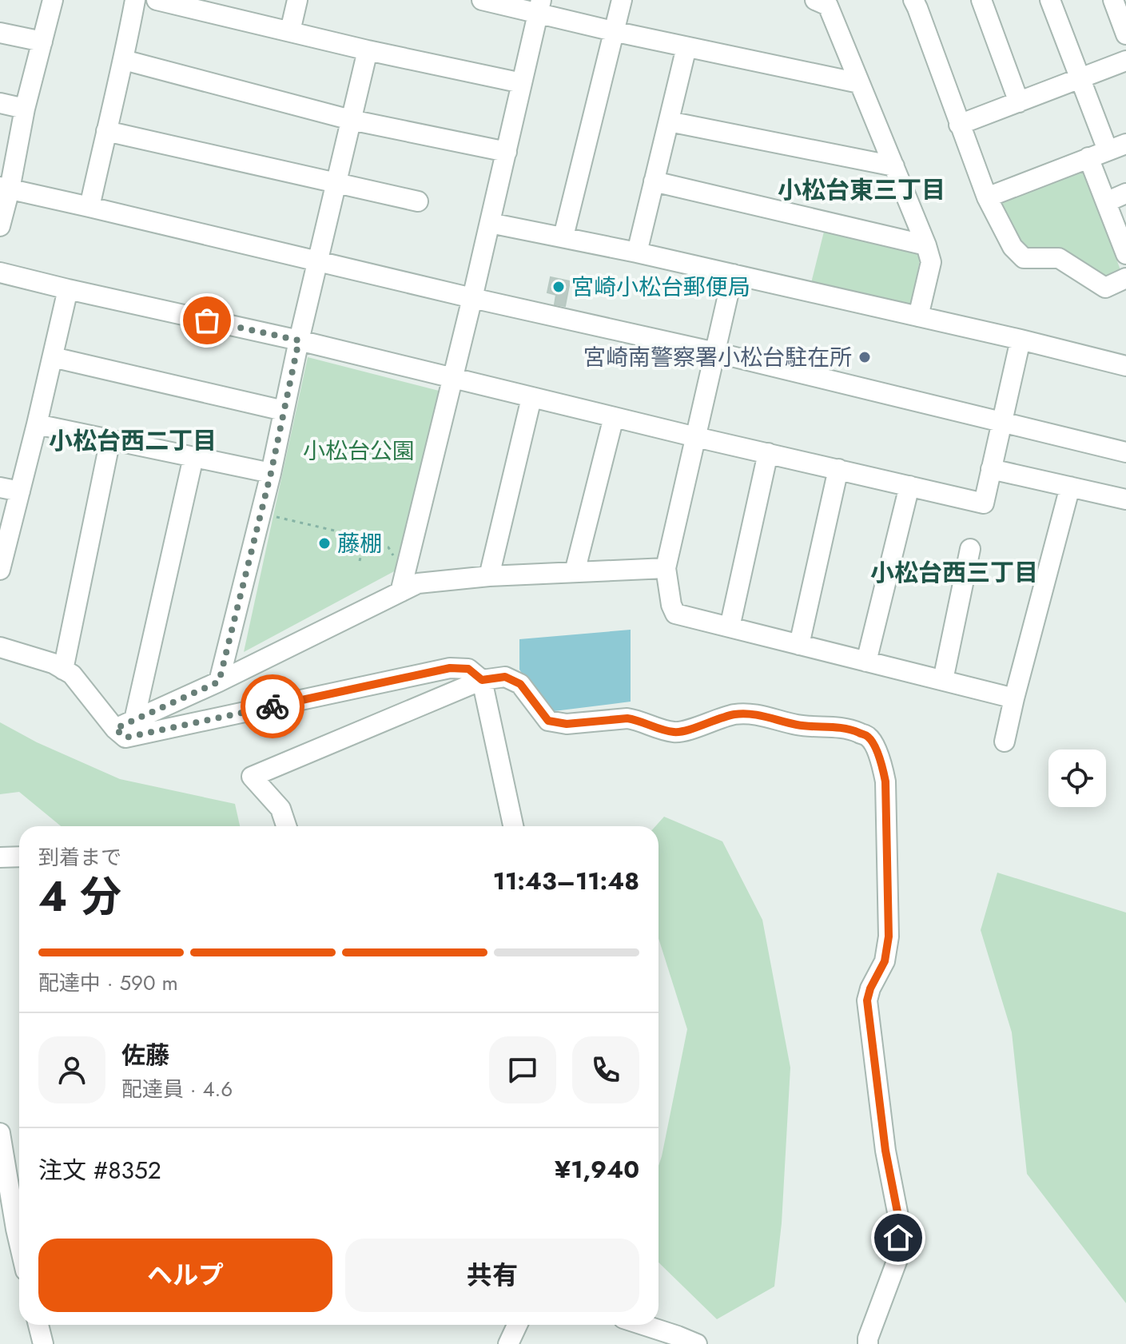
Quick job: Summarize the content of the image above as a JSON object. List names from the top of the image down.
{
  "districts": ["小松台東三丁目", "小松台西二丁目", "小松台西三丁目"],
  "parks": ["小松台公園"],
  "places": ["宮崎小松台郵便局", "宮崎南警察署小松台駐在所", "藤棚"],
  "page": {
    "heading": ["4 分", "到着まで", "11:43–11:48"],
    "panel": [
      "佐藤",
      "配達員 · 4.6",
      "注文 #8352",
      "¥1,940"
    ],
    "bar": "配達中 · 590 m",
    "buttons": ["ヘルプ", "共有"]
  }
}
